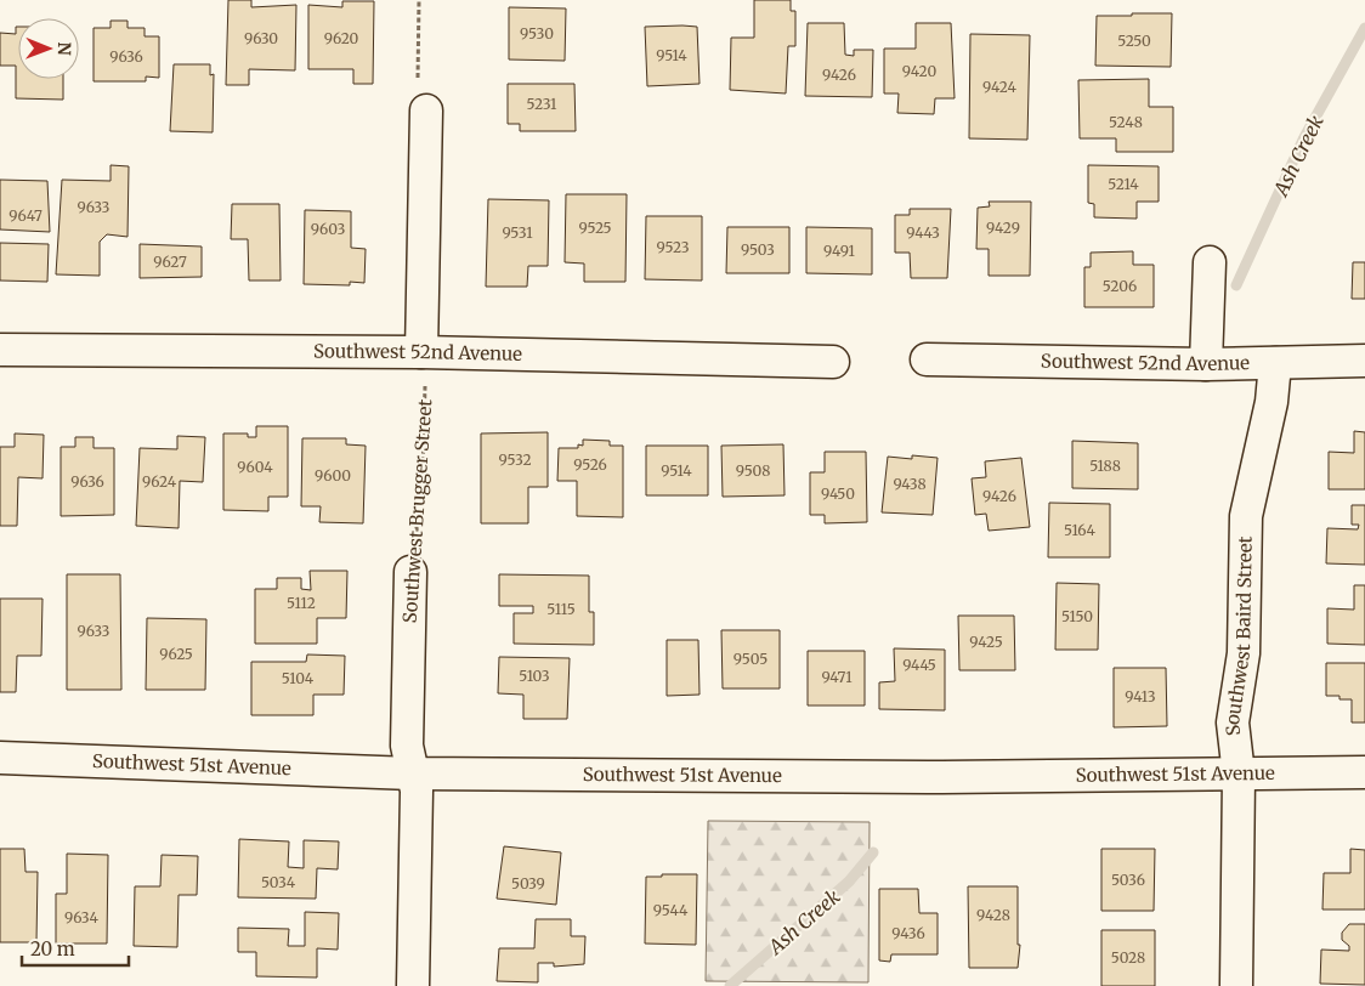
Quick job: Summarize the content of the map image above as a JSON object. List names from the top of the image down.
{
  "streets": {
    "street": [
      "Southwest 52nd Avenue",
      "Southwest Brugger Street",
      "Southwest Baird Street",
      "Southwest 51st Avenue"
    ]
  },
  "crossings": [
    ["Southwest 52nd Avenue", "Southwest Brugger Street"],
    ["Southwest 52nd Avenue", "Southwest Baird Street"],
    ["Southwest Brugger Street", "Southwest 51st Avenue"],
    ["Southwest Baird Street", "Southwest 51st Avenue"]
  ],
  "water": ["Ash Creek"],
  "house_numbers": [
    "9530",
    "9630",
    "9620",
    "5250",
    "9514",
    "9636",
    "9420",
    "9426",
    "9424",
    "5231",
    "5248",
    "5214",
    "9633",
    "9647",
    "9525",
    "9429",
    "9603",
    "9531",
    "9443",
    "9523",
    "9503",
    "9491",
    "9627",
    "5206",
    "9532",
    "9526",
    "5188",
    "9604",
    "9514",
    "9508",
    "9600",
    "9636",
    "9624",
    "9438",
    "9450",
    "9426",
    "5164",
    "5112",
    "5115",
    "5150",
    "9633",
    "9425",
    "9625",
    "9505",
    "9445",
    "5103",
    "9471",
    "5104",
    "9413",
    "5036",
    "5034",
    "5039",
    "9544",
    "9428",
    "9634",
    "9436",
    "5028"
  ],
  "scale_bar": "20 m",
  "north": "right"
}
